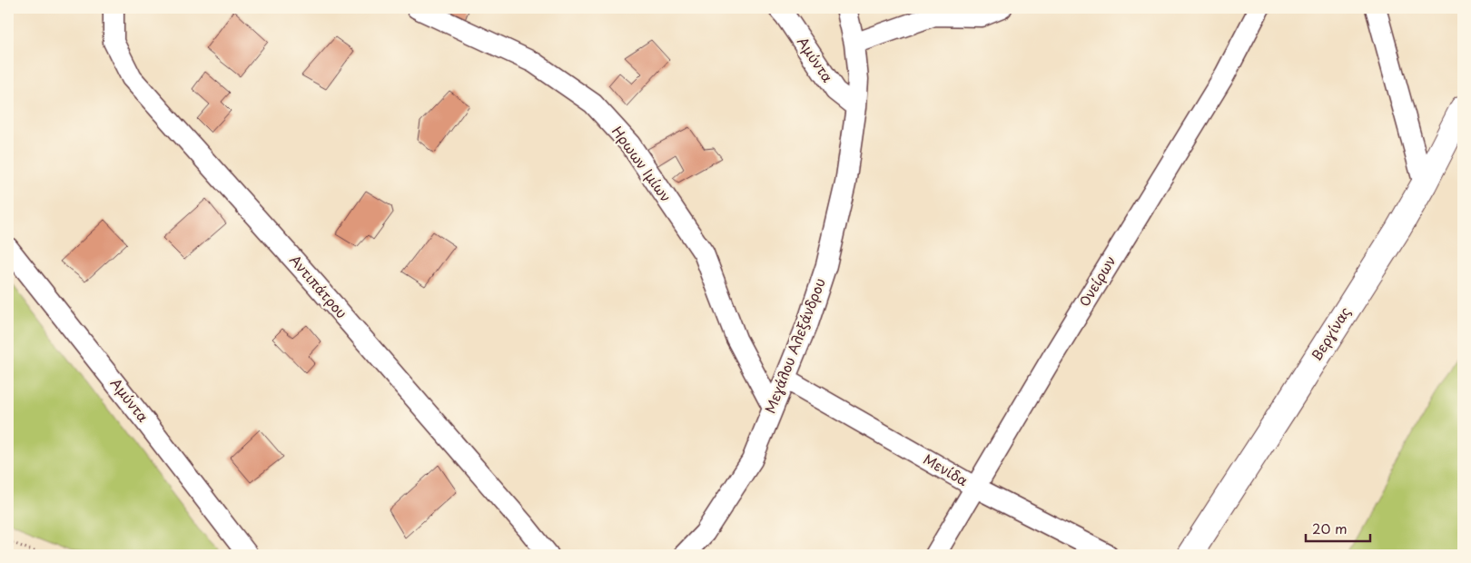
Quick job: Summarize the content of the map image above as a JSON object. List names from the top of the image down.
{
  "streets": {
    "street": [
      "Αμύντα",
      "Ηρωων Ιμίων",
      "Ονείρων",
      "Αντιπάτρου",
      "Βεργίνας",
      "Μεγάλου Αλεξάνδρου",
      "Μενίδα"
    ]
  },
  "crossings": [
    ["Αμύντα", "Μεγάλου Αλεξάνδρου"],
    ["Ηρωων Ιμίων", "Μεγάλου Αλεξάνδρου"],
    ["Ονείρων", "Μενίδα"],
    ["Μεγάλου Αλεξάνδρου", "Μενίδα"]
  ],
  "scale_bar": "20 m"
}
